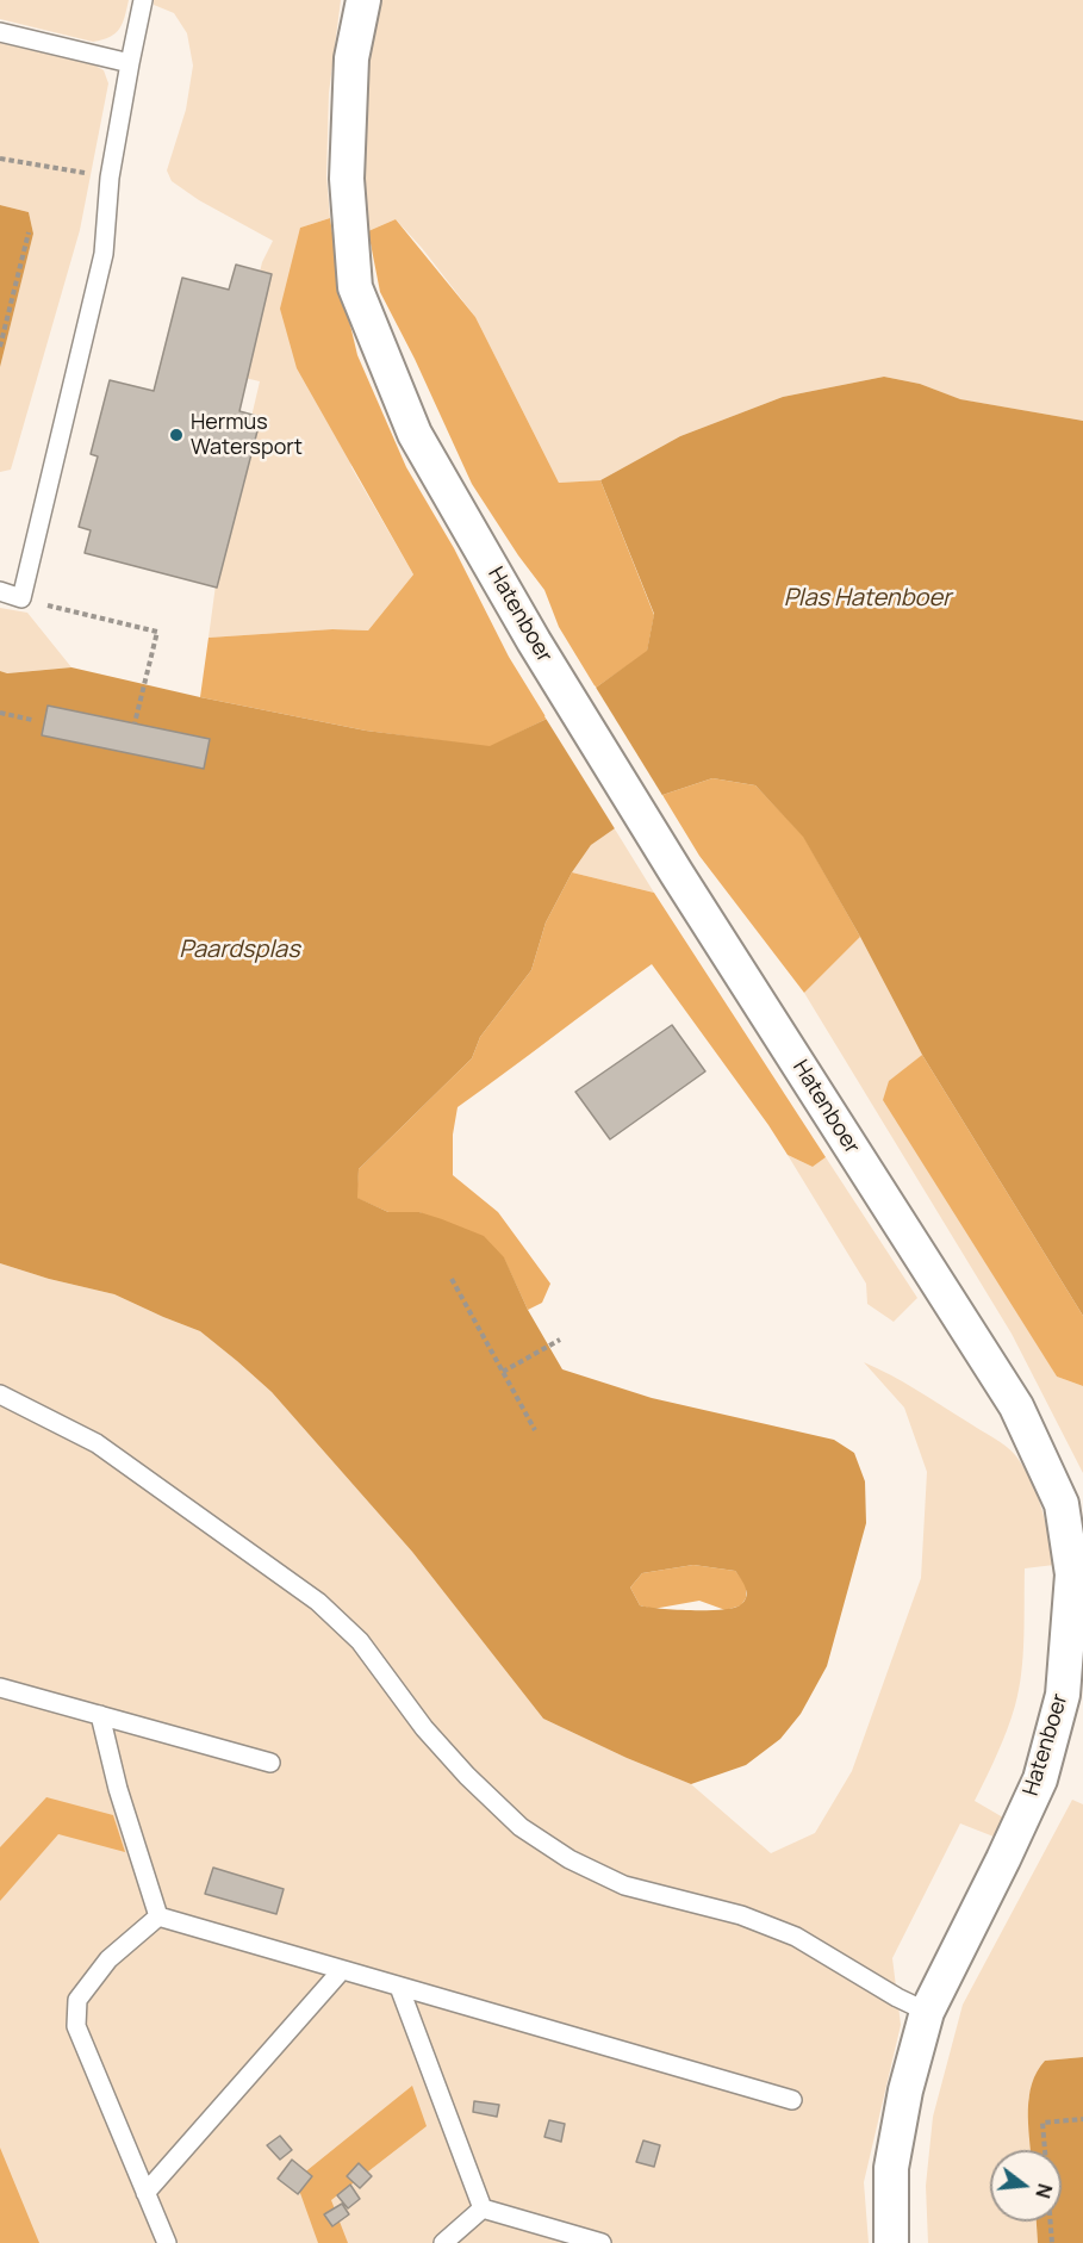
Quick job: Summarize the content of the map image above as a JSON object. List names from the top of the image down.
{
  "streets": {
    "street": ["Hatenboer"]
  },
  "water": ["Plas Hatenboer", "Paardsplas"],
  "places": ["Hermus Watersport"],
  "north": "right"
}
